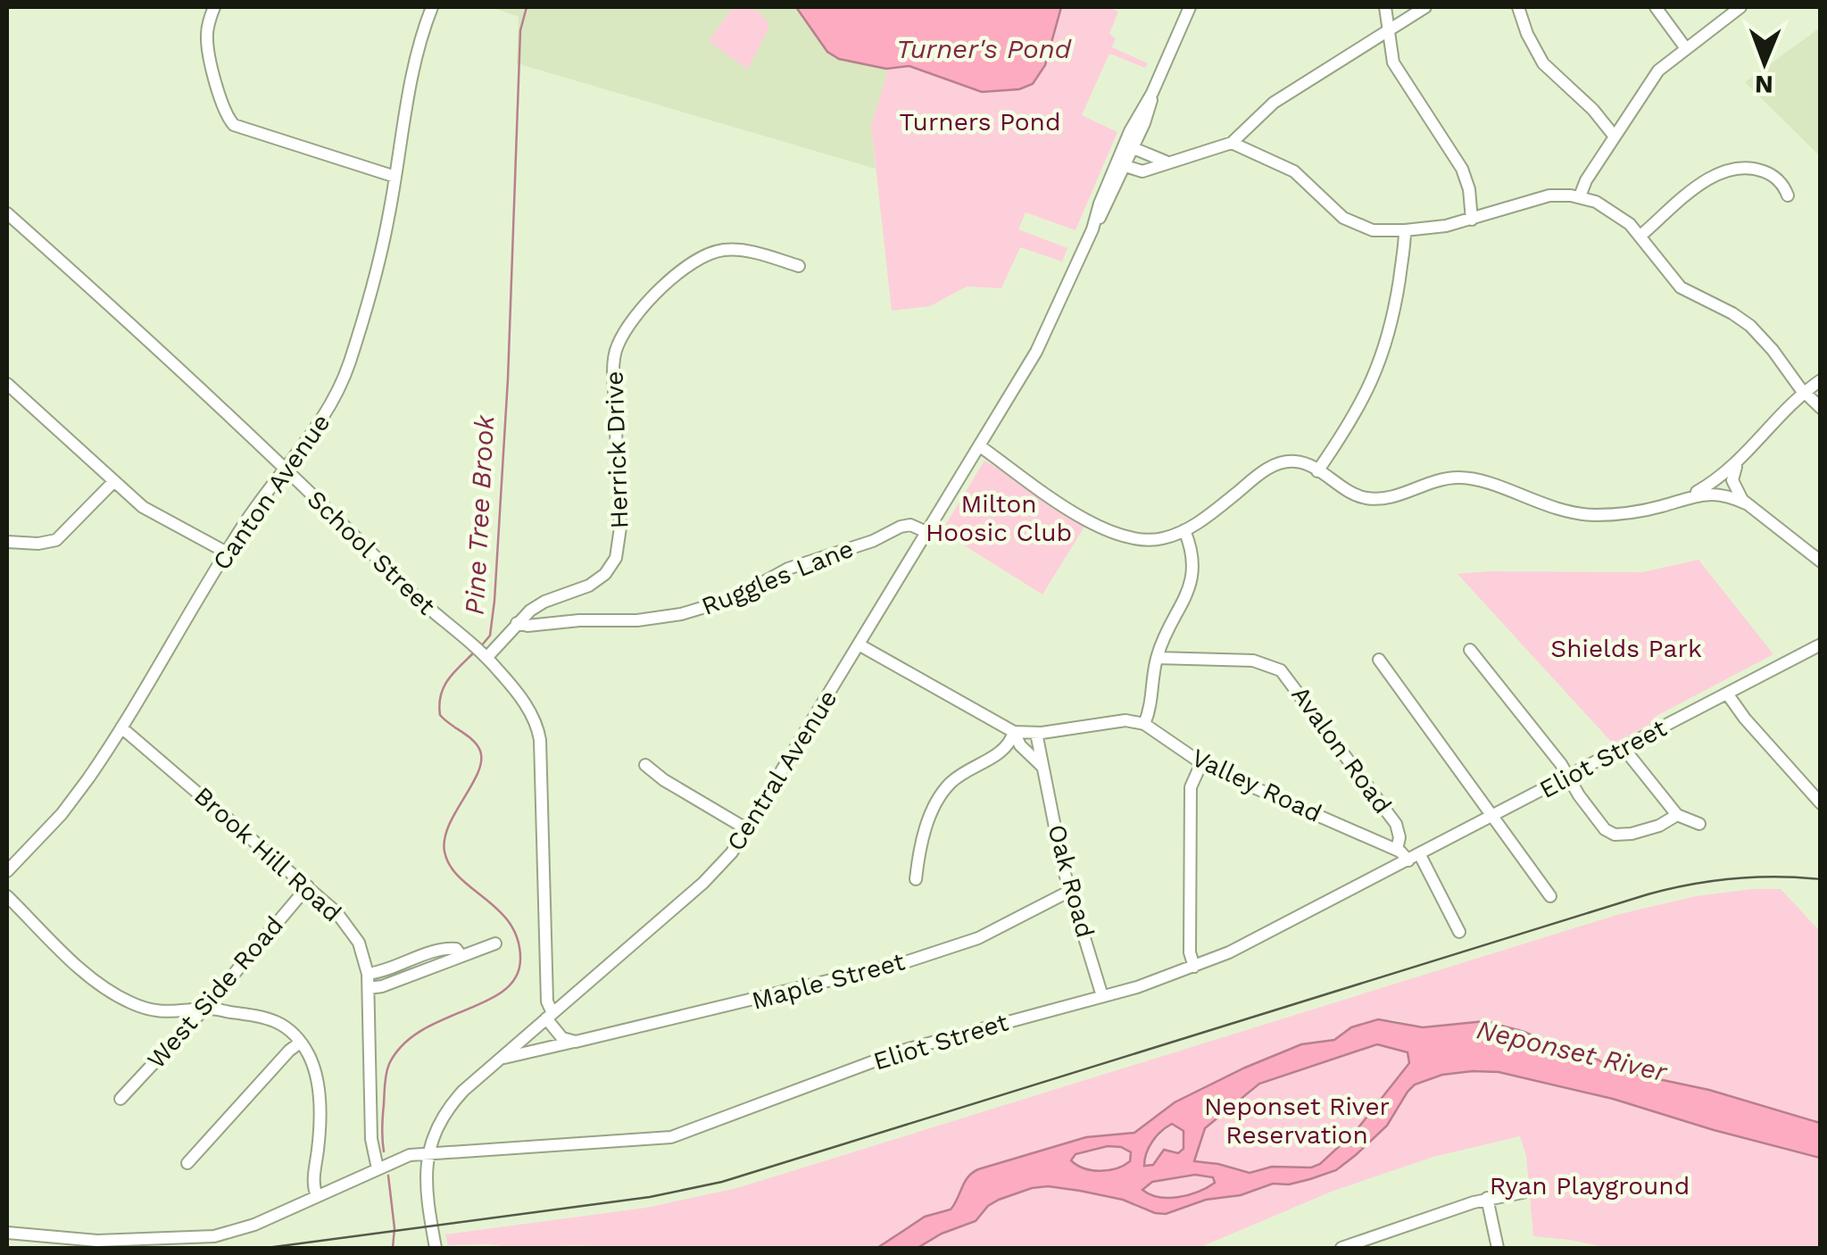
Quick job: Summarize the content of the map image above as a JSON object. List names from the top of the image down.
{
  "streets": {
    "street": [
      "Herrick Drive",
      "Canton Avenue",
      "School Street",
      "Ruggles Lane",
      "Avalon Road",
      "Eliot Street",
      "Central Avenue",
      "Valley Road",
      "Brook Hill Road",
      "Oak Road",
      "Maple Street",
      "West Side Road"
    ]
  },
  "crossings": [
    ["Herrick Drive", "School Street"],
    ["Herrick Drive", "Ruggles Lane"],
    ["Canton Avenue", "School Street"],
    ["Canton Avenue", "Brook Hill Road"],
    ["School Street", "Central Avenue"],
    ["Ruggles Lane", "Central Avenue"],
    ["Avalon Road", "Valley Road"],
    ["Eliot Street", "Central Avenue"],
    ["Eliot Street", "Valley Road"],
    ["Eliot Street", "Brook Hill Road"],
    ["Eliot Street", "Oak Road"],
    ["Central Avenue", "Maple Street"],
    ["Brook Hill Road", "West Side Road"],
    ["Oak Road", "Maple Street"]
  ],
  "water": ["Turner's Pond", "Pine Tree Brook", "Neponset River"],
  "parks": [
    "Turners Pond",
    "Milton Hoosic Club",
    "Shields Park",
    "Neponset River Reservation",
    "Ryan Playground"
  ],
  "north": "bottom"
}
